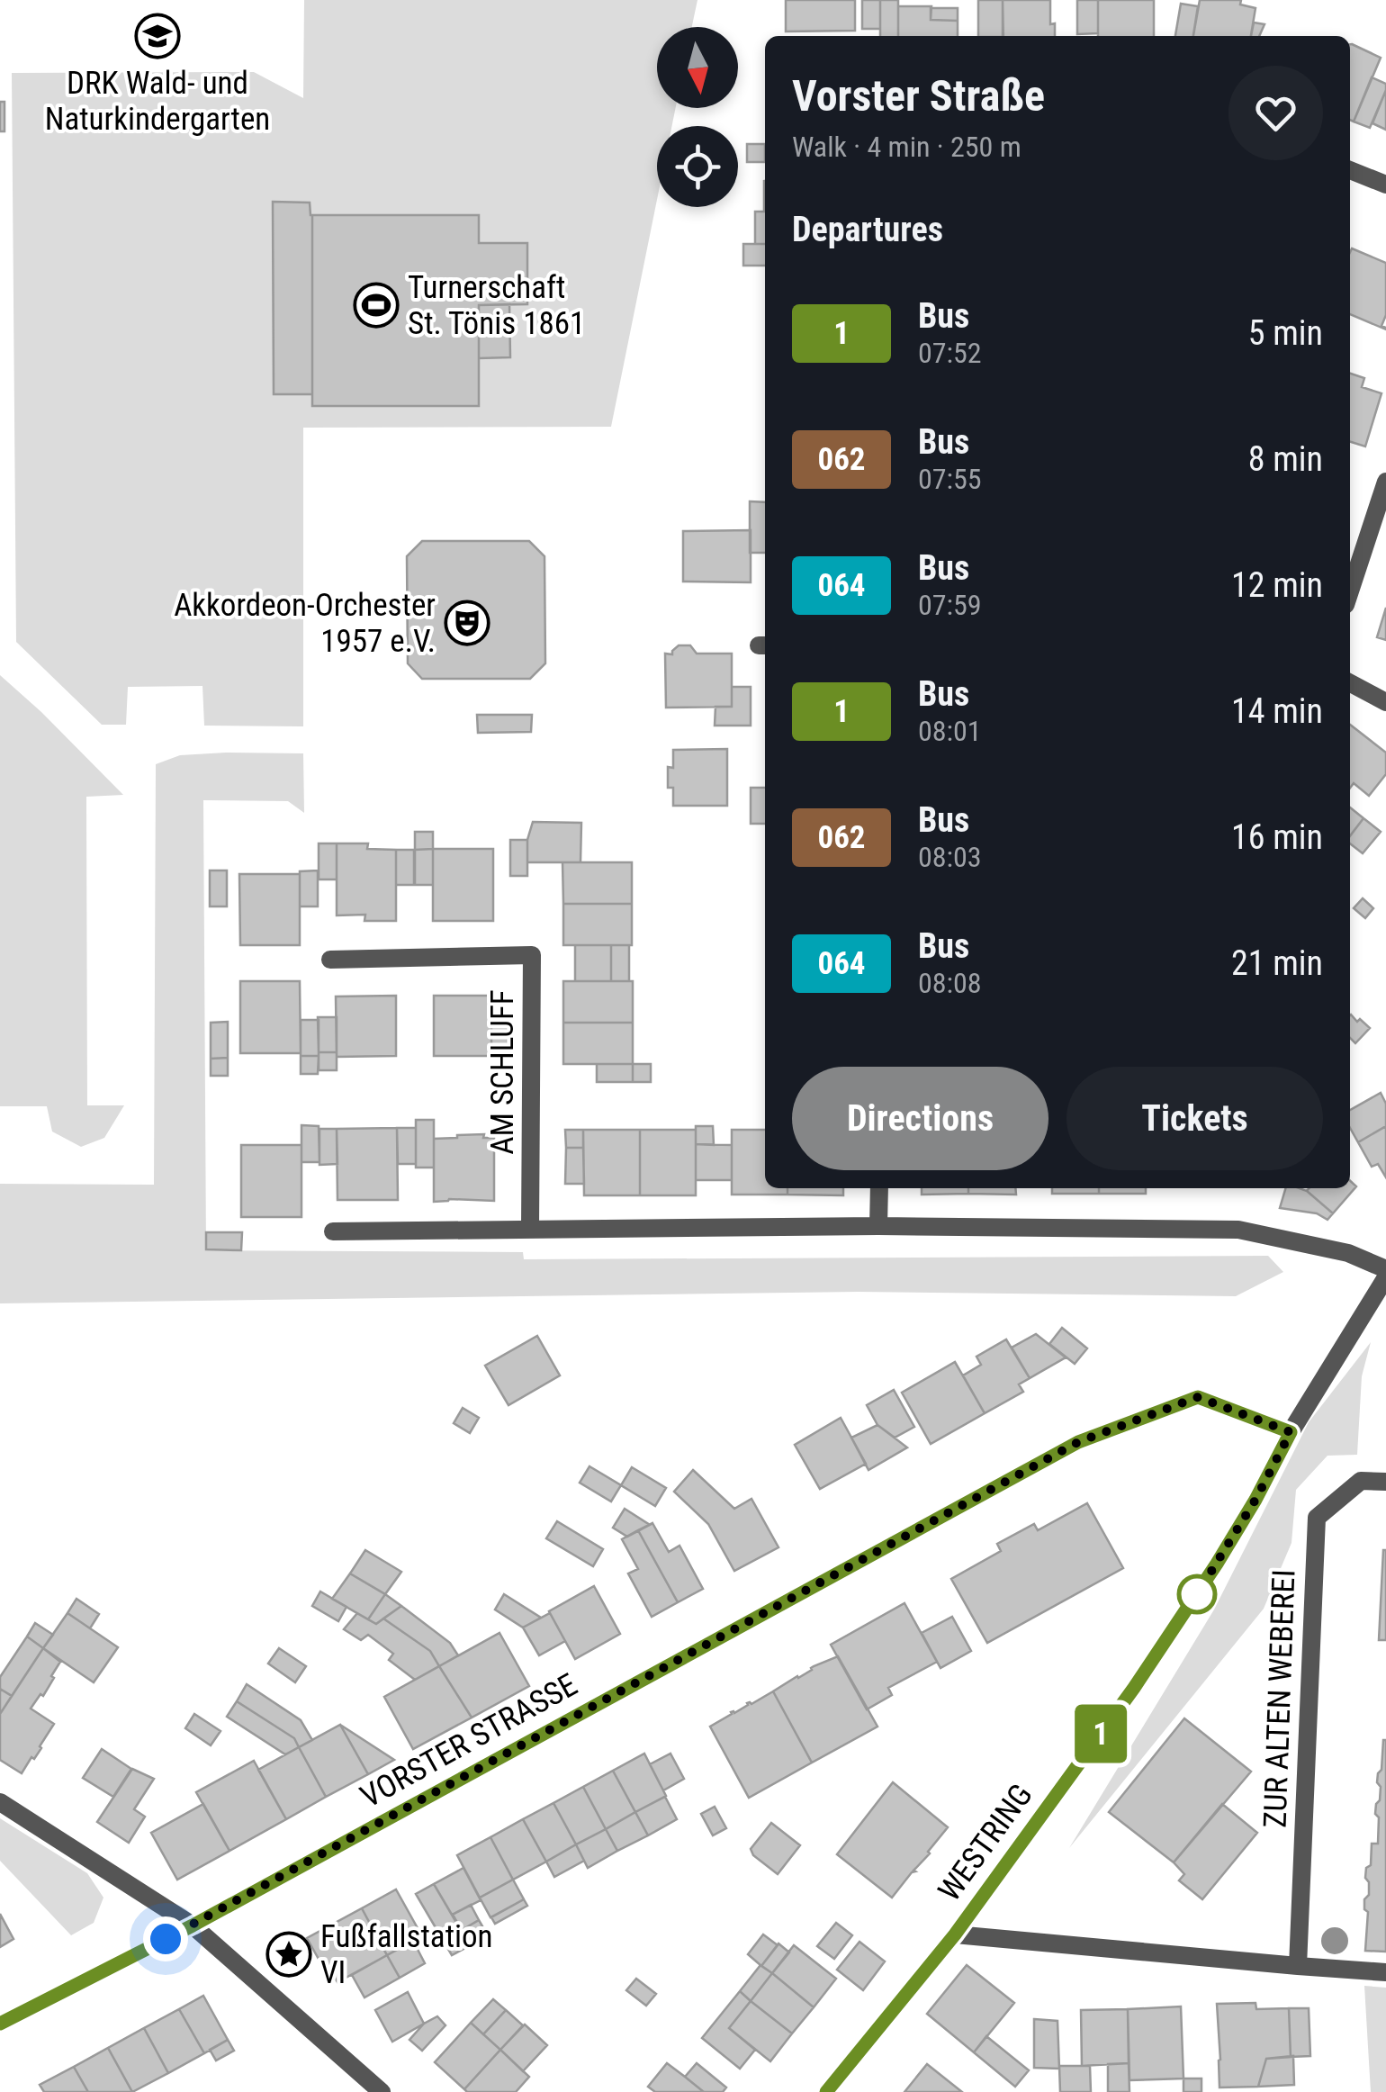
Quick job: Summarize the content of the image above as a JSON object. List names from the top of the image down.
{
  "streets": {
    "street": [
      "AM SCHLUFF",
      "ZUR ALTEN WEBEREI",
      "VORSTER STRASSE",
      "WESTRING"
    ]
  },
  "crossings": [
    ["VORSTER STRASSE", "WESTRING"]
  ],
  "places": {
    "school or university": ["DRK Wald- und Naturkindergarten"],
    "sports": ["Turnerschaft St. Tönis 1861"],
    "theatre": ["Akkordeon-Orchester 1957 e.V."],
    "place": ["Fußfallstation VI"]
  },
  "lines": ["bus line 1"],
  "north": "bottom",
  "page": {
    "on_map": "1",
    "heading": [
      ["Vorster Straße", "Walk · 4 min · 250 m"],
      "Departures"
    ],
    "list": [
      {
        "mark": "1",
        "name": "Bus",
        "note": "07:52",
        "value": "5 min"
      },
      {
        "mark": "062",
        "name": "Bus",
        "note": "07:55",
        "value": "8 min"
      },
      {
        "mark": "064",
        "name": "Bus",
        "note": "07:59",
        "value": "12 min"
      },
      {
        "mark": "1",
        "name": "Bus",
        "note": "08:01",
        "value": "14 min"
      },
      {
        "mark": "062",
        "name": "Bus",
        "note": "08:03",
        "value": "16 min"
      },
      {
        "mark": "064",
        "name": "Bus",
        "note": "08:08",
        "value": "21 min"
      }
    ],
    "buttons": ["Directions", "Tickets"]
  }
}
